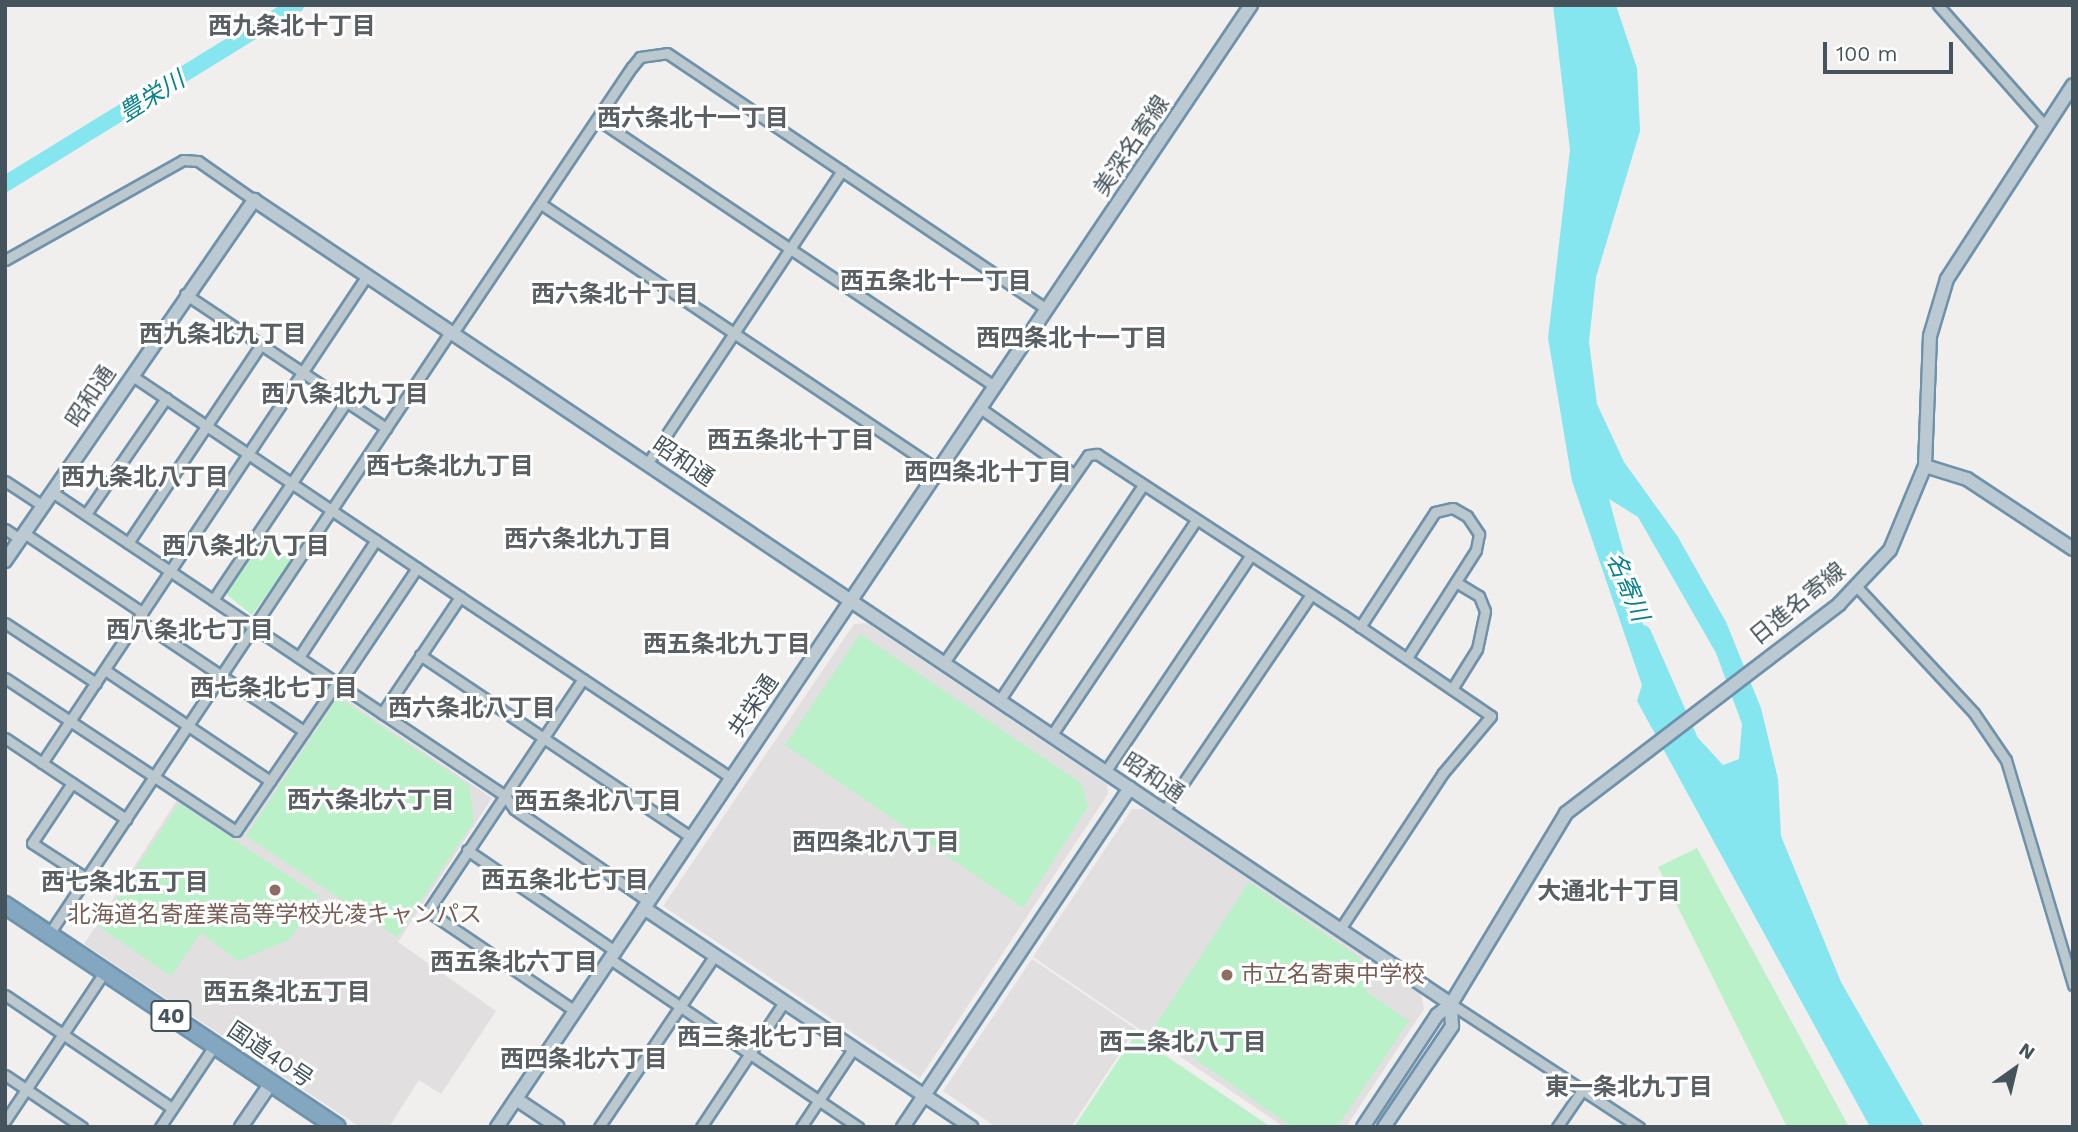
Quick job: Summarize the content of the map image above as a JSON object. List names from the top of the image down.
{
  "streets": {
    "highway": ["40", "国道40号"],
    "street": [
      "美深名寄線",
      "昭和通",
      "日進名寄線",
      "共栄通"
    ]
  },
  "crossings": [
    ["美深名寄線", "共栄通"],
    ["昭和通", "日進名寄線"],
    ["昭和通", "共栄通"]
  ],
  "districts": [
    "西九条北十丁目",
    "西六条北十一丁目",
    "西五条北十一丁目",
    "西六条北十丁目",
    "西九条北九丁目",
    "西四条北十一丁目",
    "西八条北九丁目",
    "西五条北十丁目",
    "西七条北九丁目",
    "西四条北十丁目",
    "西九条北八丁目",
    "西六条北九丁目",
    "西八条北八丁目",
    "西八条北七丁目",
    "西五条北九丁目",
    "西七条北七丁目",
    "西六条北八丁目",
    "西六条北六丁目",
    "西五条北八丁目",
    "西四条北八丁目",
    "西五条北七丁目",
    "西七条北五丁目",
    "大通北十丁目",
    "西五条北六丁目",
    "西五条北五丁目",
    "西三条北七丁目",
    "西二条北八丁目",
    "西四条北六丁目",
    "東一条北九丁目"
  ],
  "water": ["豊栄川", "名寄川"],
  "places": ["北海道名寄産業高等学校光凌キャンパス", "市立名寄東中学校"],
  "scale_bar": "100 m",
  "north": "top right"
}
